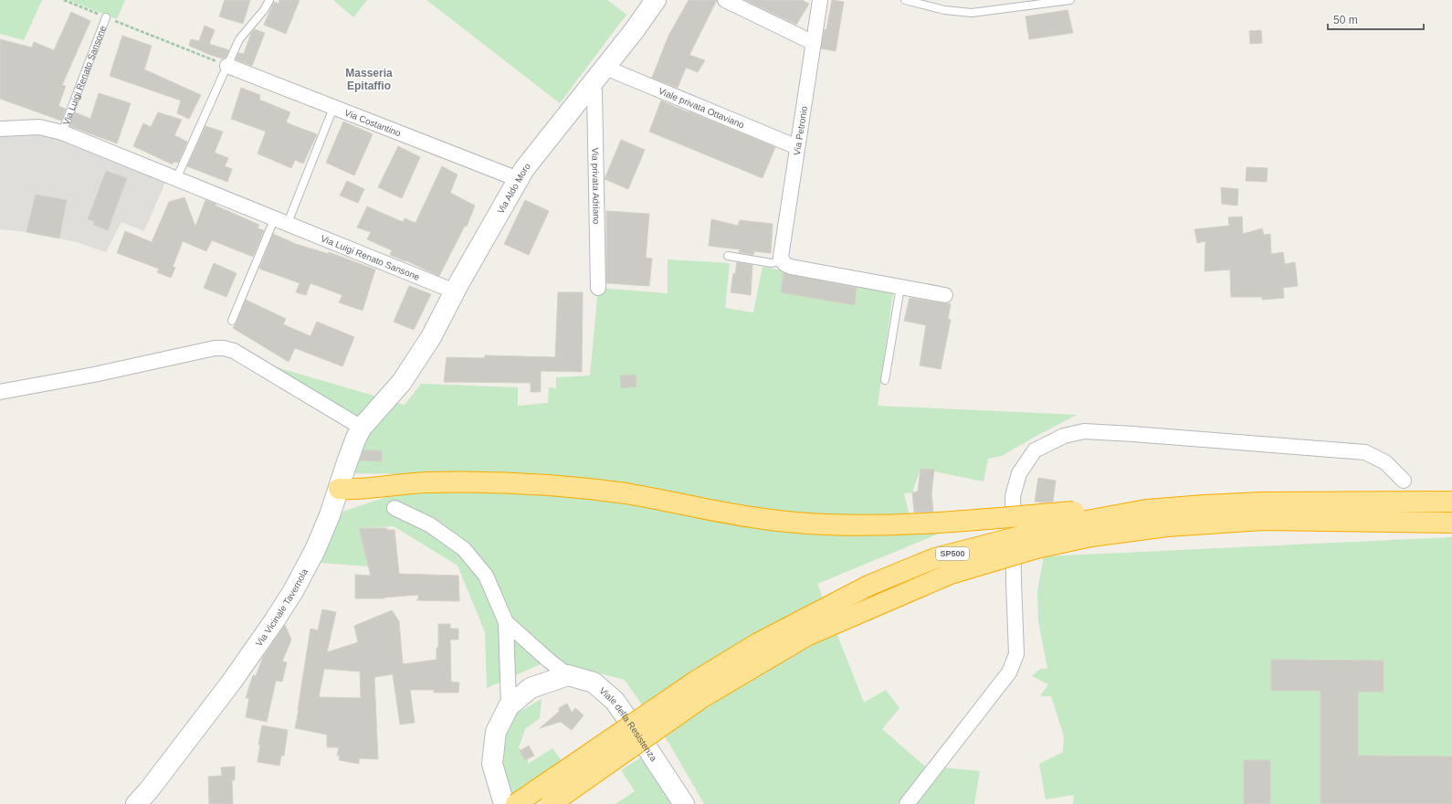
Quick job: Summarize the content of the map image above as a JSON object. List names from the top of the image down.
{
  "streets": {
    "highway": ["SP500"],
    "street": [
      "Via Luigi Renato Sansone",
      "Viale privata Ottaviano",
      "Via Costantino",
      "Via Petronio",
      "Via privata Adriano",
      "Via Aldo Moro",
      "Via Vicinale Tavernola",
      "Viale della Resistenza"
    ]
  },
  "crossings": [
    ["Via Luigi Renato Sansone", "Via Aldo Moro"],
    ["Viale privata Ottaviano", "Via Petronio"],
    ["Viale privata Ottaviano", "Via Aldo Moro"],
    ["Via Costantino", "Via Aldo Moro"],
    ["Via privata Adriano", "Via Aldo Moro"],
    ["Via Aldo Moro", "Via Vicinale Tavernola"]
  ],
  "districts": ["Masseria Epitaffio"],
  "scale_bar": "50 m"
}
